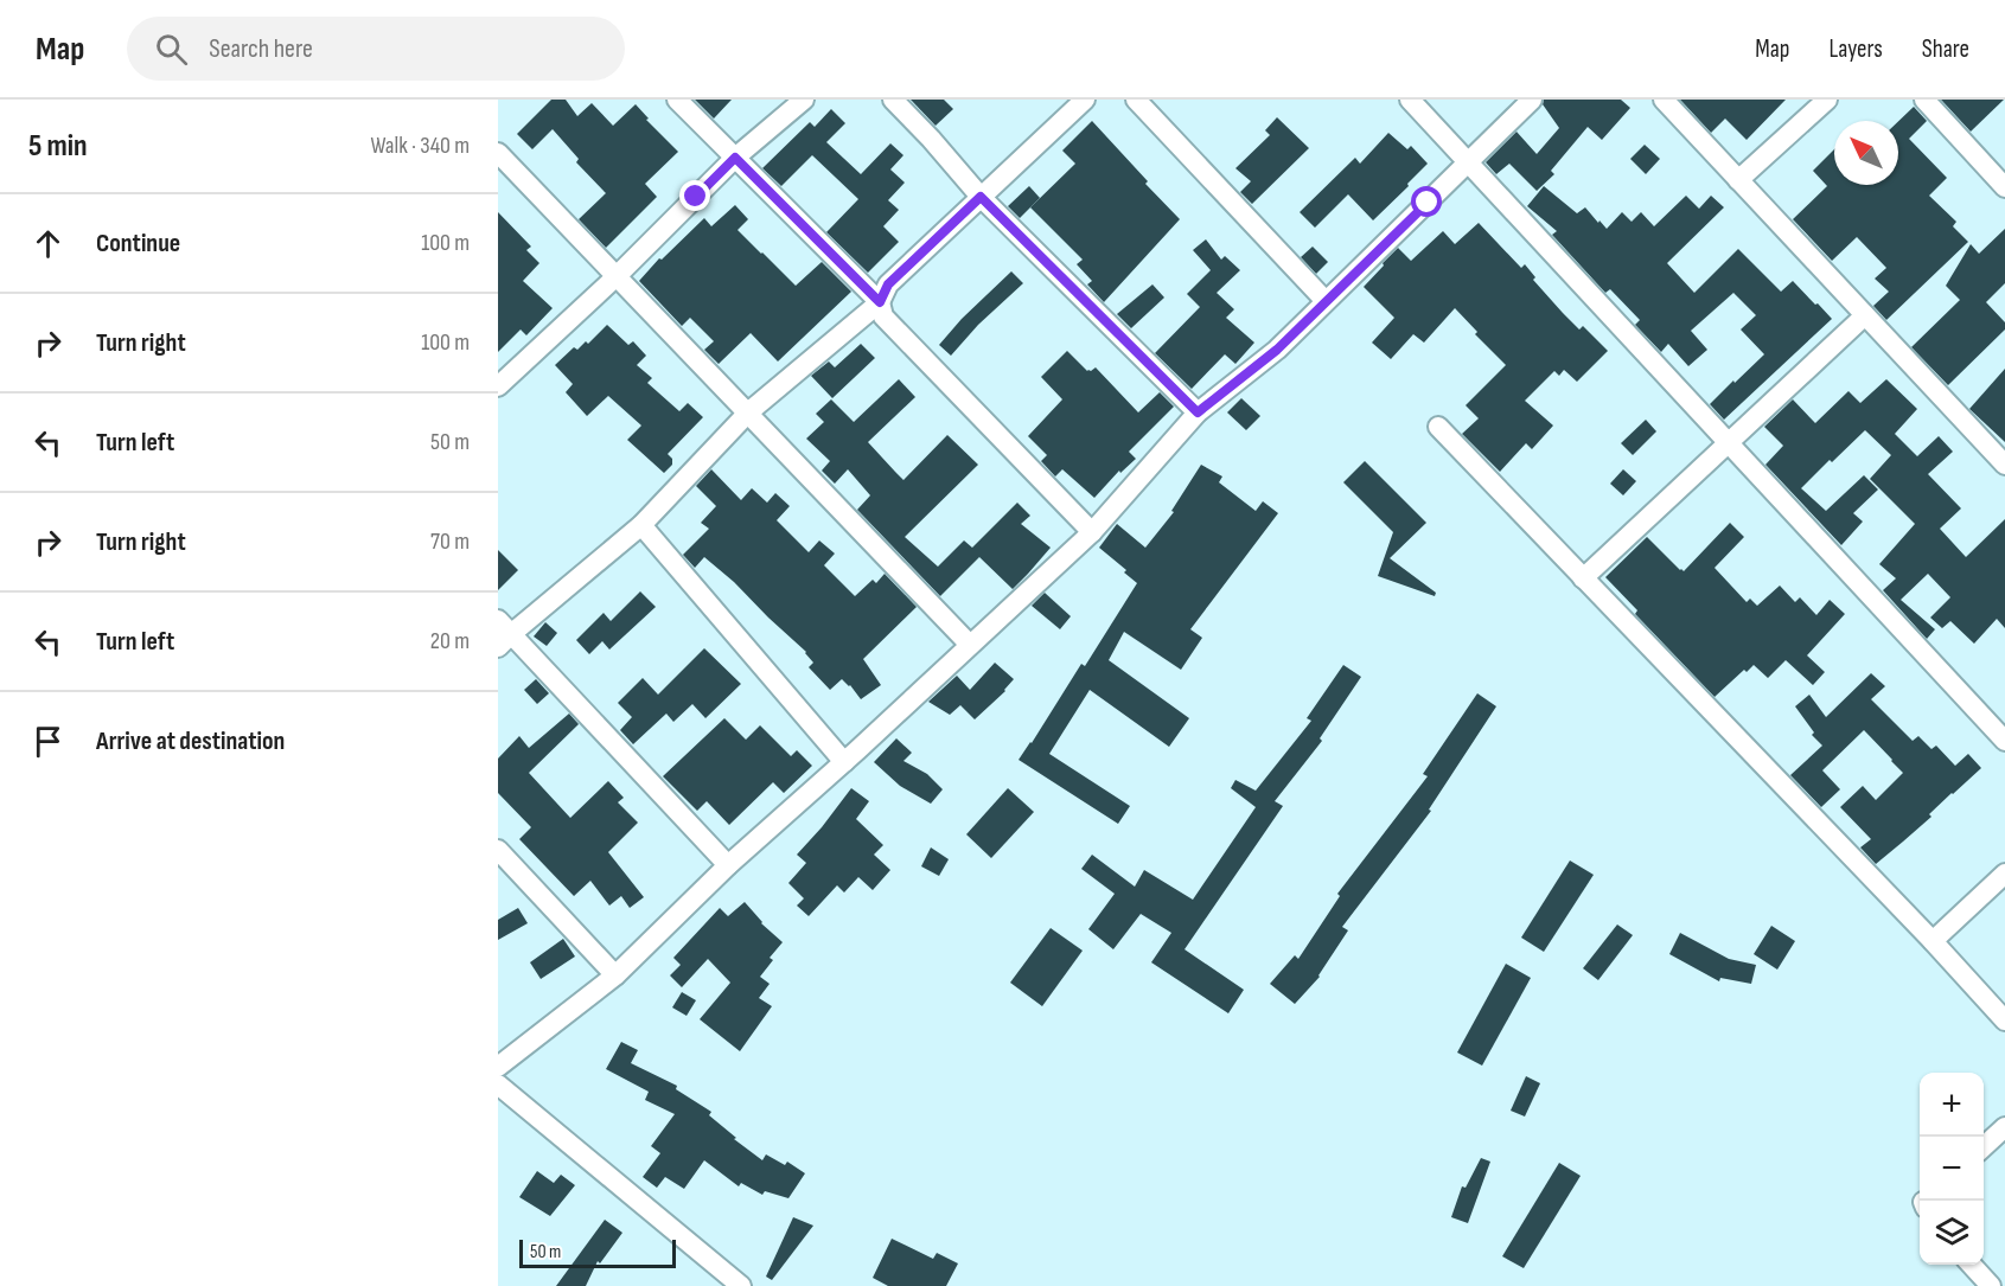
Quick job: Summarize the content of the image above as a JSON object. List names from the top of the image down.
{
  "scale_bar": "50 m",
  "north": "top left",
  "page": {
    "header": "Map",
    "search": "Search here",
    "nav": ["Map", "Layers", "Share"],
    "heading": ["5 min", "Walk · 340 m"],
    "list": [
      ["Continue", "100 m"],
      ["Turn right", "100 m"],
      ["Turn left", "50 m"],
      ["Turn right", "70 m"],
      ["Turn left", "20 m"],
      "Arrive at destination"
    ],
    "map_buttons": ["+", "−"],
    "scale": "50 m"
  }
}
